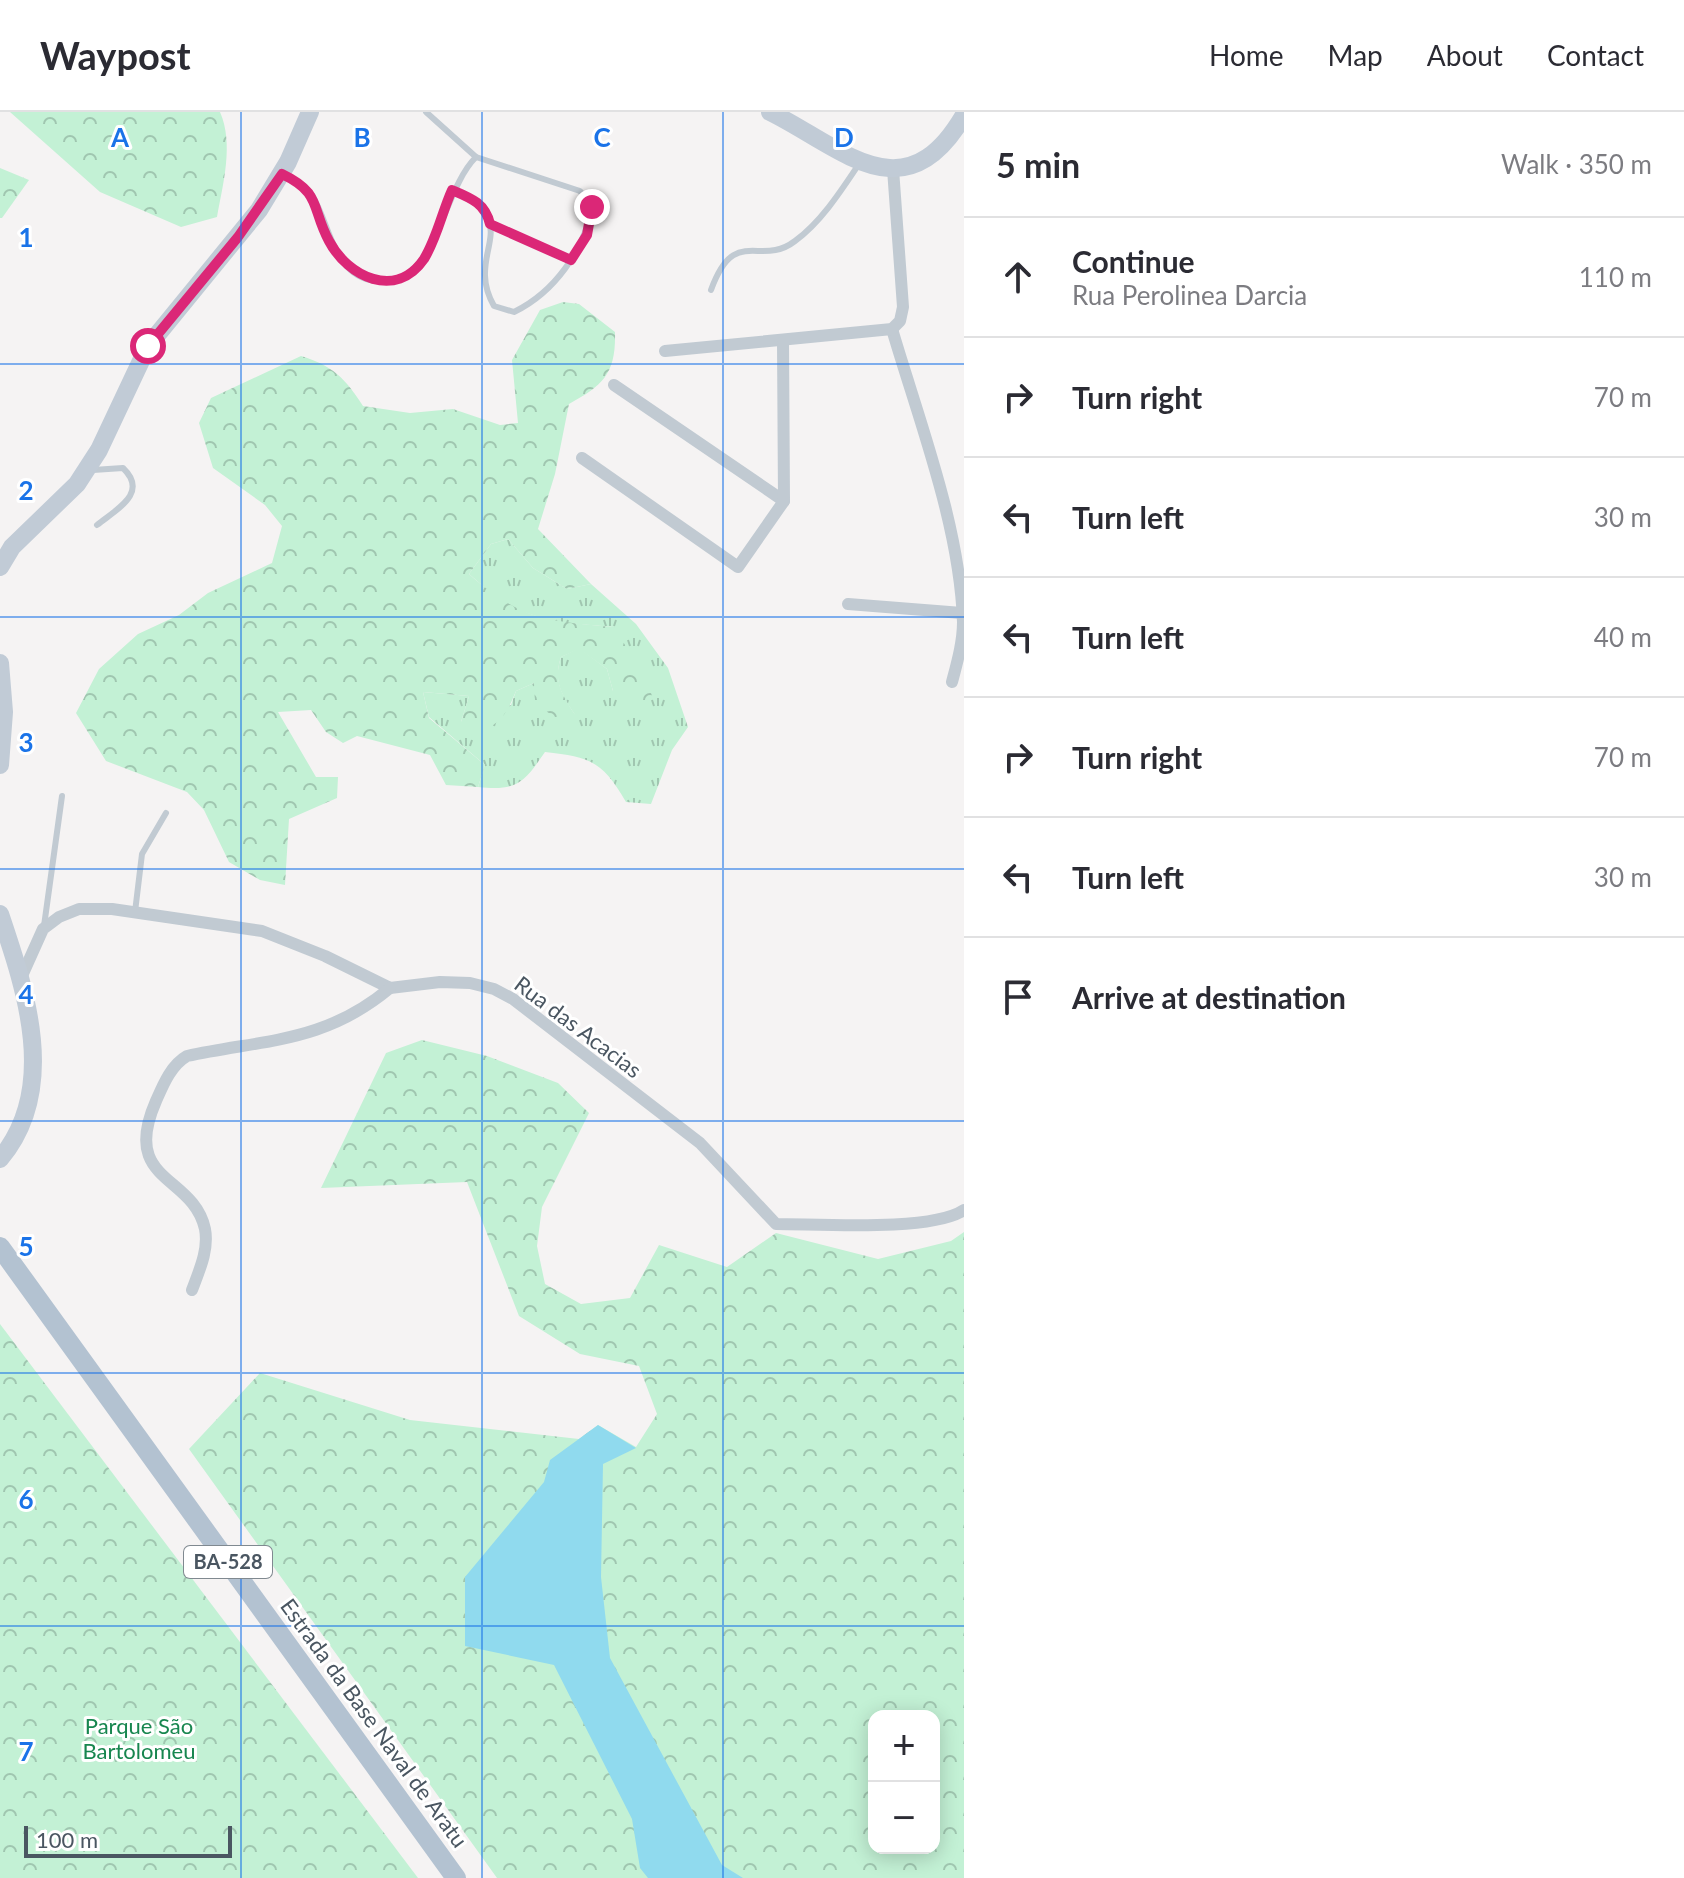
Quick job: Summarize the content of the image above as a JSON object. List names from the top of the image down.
{
  "streets": {
    "main road": ["BA-528", "Estrada da Base Naval de Aratu"],
    "street": ["Rua das Acacias"]
  },
  "parks": ["Parque São Bartolomeu"],
  "scale_bar": "100 m",
  "page": {
    "header": "Waypost",
    "nav": [
      "Home",
      "Map",
      "About",
      "Contact"
    ],
    "heading": ["5 min", "Walk · 350 m"],
    "list": [
      ["Continue", "Rua Perolinea Darcia", "110 m"],
      ["Turn right", "70 m"],
      ["Turn left", "30 m"],
      ["Turn left", "40 m"],
      ["Turn right", "70 m"],
      ["Turn left", "30 m"],
      "Arrive at destination"
    ],
    "map_buttons": ["+", "−"],
    "scale": "100 m"
  },
  "grid": {
    "columns": [
      "A",
      "B",
      "C",
      "D"
    ],
    "rows": [
      "1",
      "2",
      "3",
      "4",
      "5",
      "6",
      "7"
    ]
  }
}
